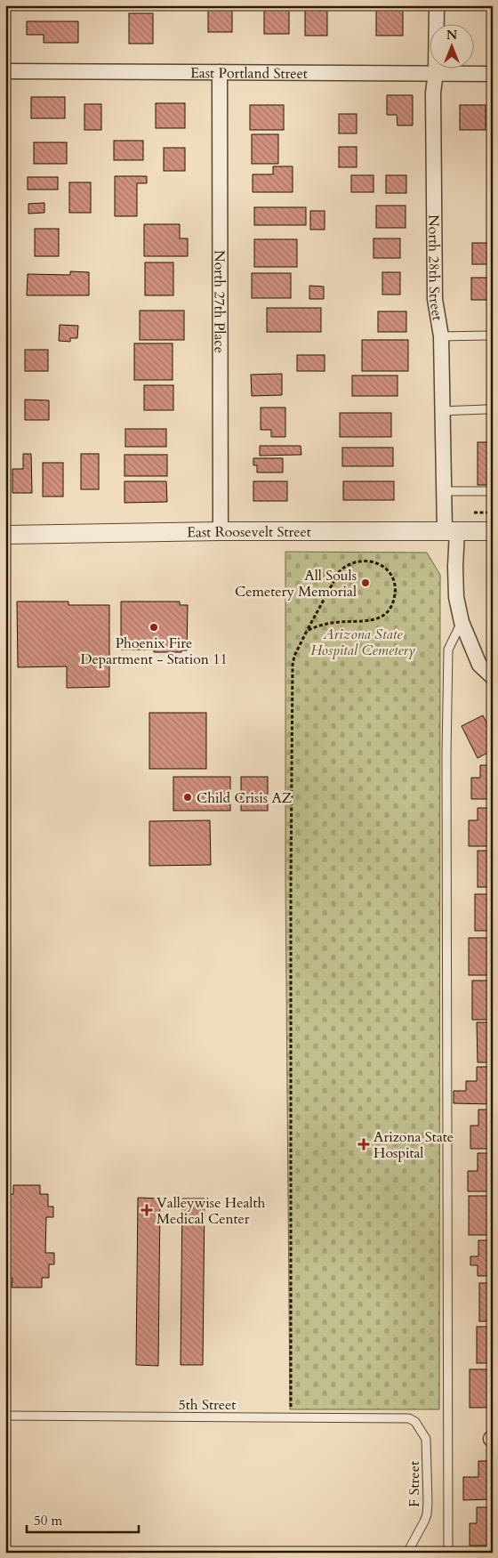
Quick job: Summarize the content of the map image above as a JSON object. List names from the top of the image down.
{
  "streets": {
    "street": [
      "East Portland Street",
      "North 28th Street",
      "North 27th Place",
      "East Roosevelt Street"
    ],
    "lane": ["5th Street", "F Street"]
  },
  "crossings": [
    ["East Portland Street", "North 28th Street"],
    ["East Portland Street", "North 27th Place"],
    ["North 28th Street", "East Roosevelt Street"],
    ["North 27th Place", "East Roosevelt Street"],
    ["5th Street", "F Street"]
  ],
  "parks": ["Arizona State Hospital Cemetery"],
  "places": {
    "other": ["All Souls Cemetery Memorial", "Phoenix Fire Department - Station 11", "Child Crisis AZ"],
    "health": ["Arizona State Hospital", "Valleywise Health Medical Center"]
  },
  "scale_bar": "50 m",
  "north": "top"
}
